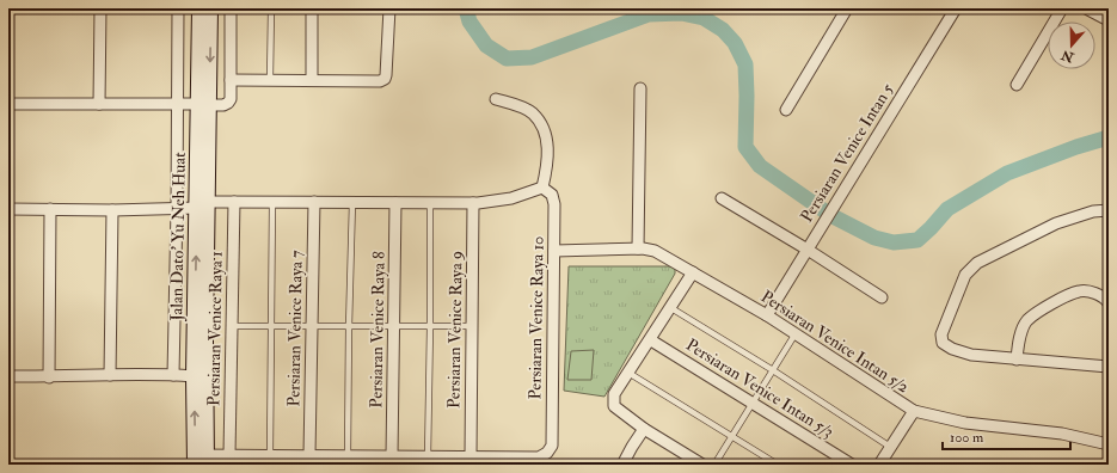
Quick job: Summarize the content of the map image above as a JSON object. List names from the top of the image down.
{
  "streets": {
    "main road": ["Jalan Dato' Yu Neh Huat"],
    "street": [
      "Persiaran Venice Intan 5",
      "Persiaran Venice Raya 10",
      "Persiaran Venice Raya 1",
      "Persiaran Venice Raya 7",
      "Persiaran Venice Raya 8",
      "Persiaran Venice Raya 9",
      "Persiaran Venice Intan 5/2",
      "Persiaran Venice Intan 5/3"
    ]
  },
  "crossings": [
    ["Persiaran Venice Intan 5", "Persiaran Venice Intan 5/2"],
    ["Persiaran Venice Raya 10", "Persiaran Venice Raya 9"],
    ["Persiaran Venice Raya 10", "Persiaran Venice Intan 5/2"]
  ],
  "scale_bar": "100 m",
  "north": "bottom"
}
